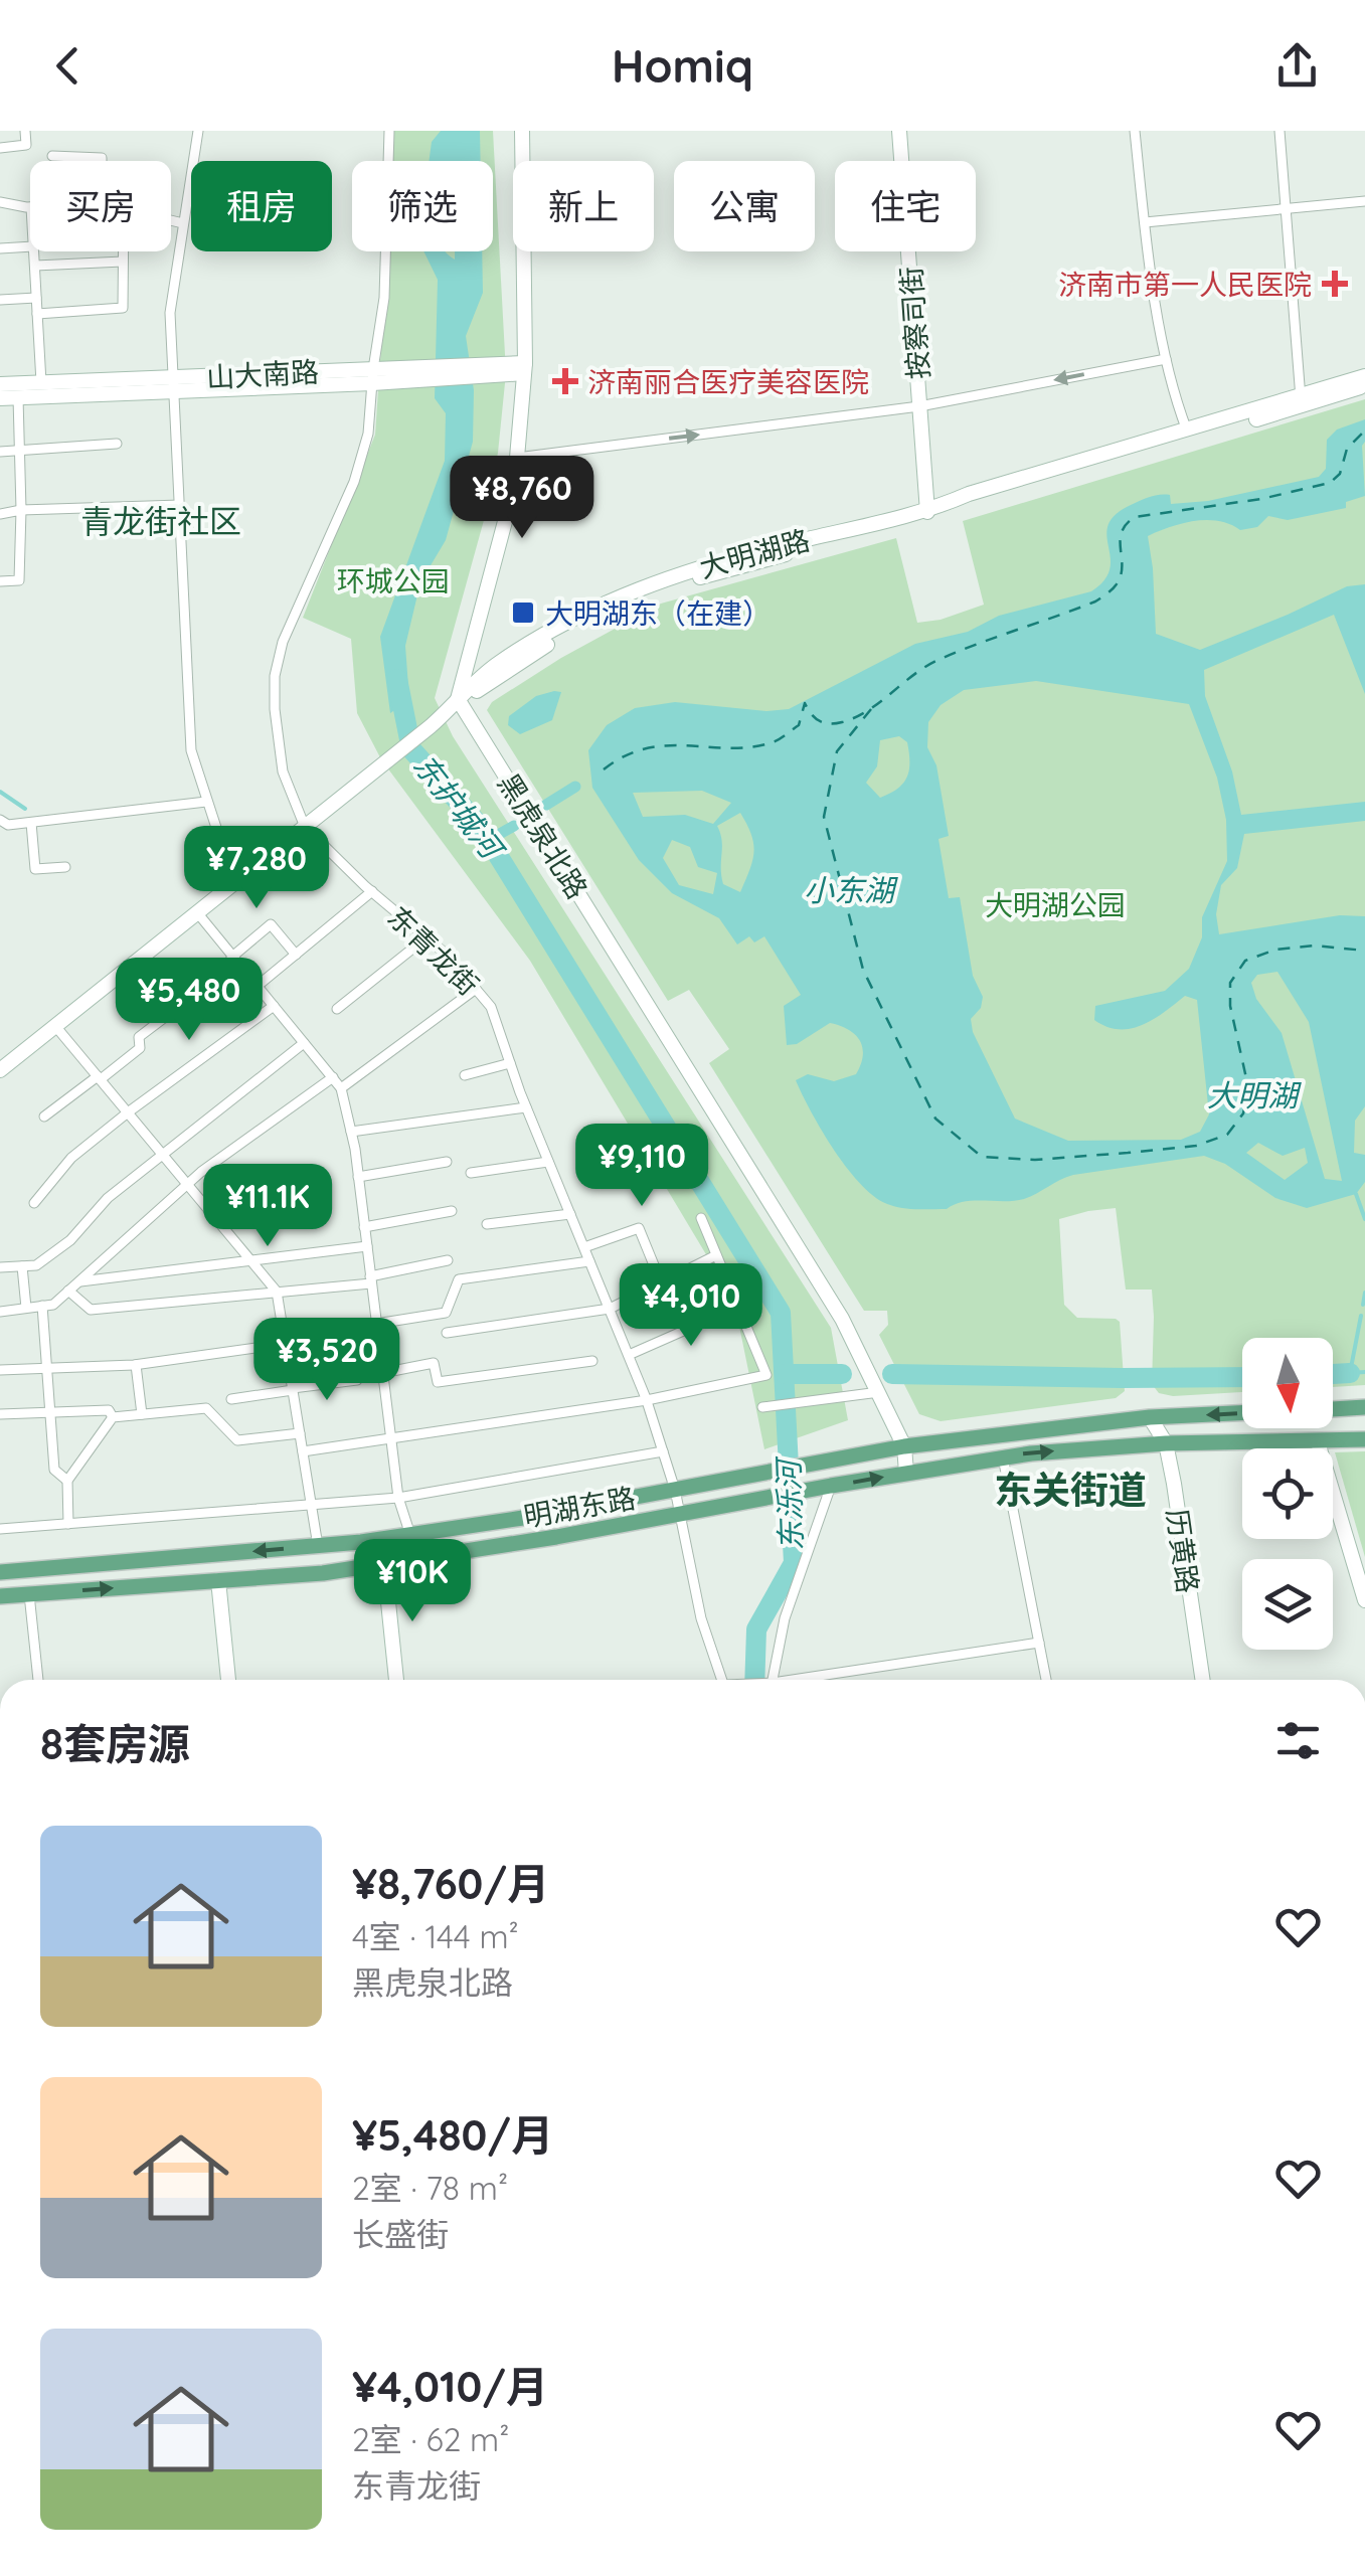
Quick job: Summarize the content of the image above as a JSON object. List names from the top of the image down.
{
  "streets": {
    "main road": [
      "按察司街",
      "山大南路",
      "大明湖路",
      "黑虎泉北路",
      "明湖东路",
      "历黄路"
    ],
    "street": ["东青龙街"]
  },
  "crossings": [
    ["按察司街", "大明湖路"],
    ["山大南路", "东青龙街"],
    ["大明湖路", "黑虎泉北路"],
    ["黑虎泉北路", "明湖东路"],
    ["东青龙街", "明湖东路"],
    ["明湖东路", "历黄路"]
  ],
  "districts": ["青龙街社区", "东关街道"],
  "water": [
    "东护城河",
    "小东湖",
    "大明湖",
    "东泺河"
  ],
  "parks": ["环城公园", "大明湖公园"],
  "places": {
    "health": ["济南市第一人民医院", "济南丽合医疗美容医院"],
    "transit": ["大明湖东（在建）"]
  },
  "north": "bottom",
  "page": {
    "header": "Homiq",
    "chip": [
      "买房",
      "租房",
      "筛选",
      "新上",
      "公寓",
      "住宅"
    ],
    "price": [
      "¥8,760",
      "¥7,280",
      "¥5,480",
      "¥9,110",
      "¥11.1K",
      "¥4,010",
      "¥3,520",
      "¥10K"
    ],
    "heading": "8套房源",
    "list": [
      {
        "name": "¥8,760/月",
        "note": "4室 · 144 m² · 黑虎泉北路"
      },
      {
        "name": "¥5,480/月",
        "note": "2室 · 78 m² · 长盛街"
      },
      {
        "name": "¥4,010/月",
        "note": "2室 · 62 m² · 东青龙街"
      }
    ]
  }
}
